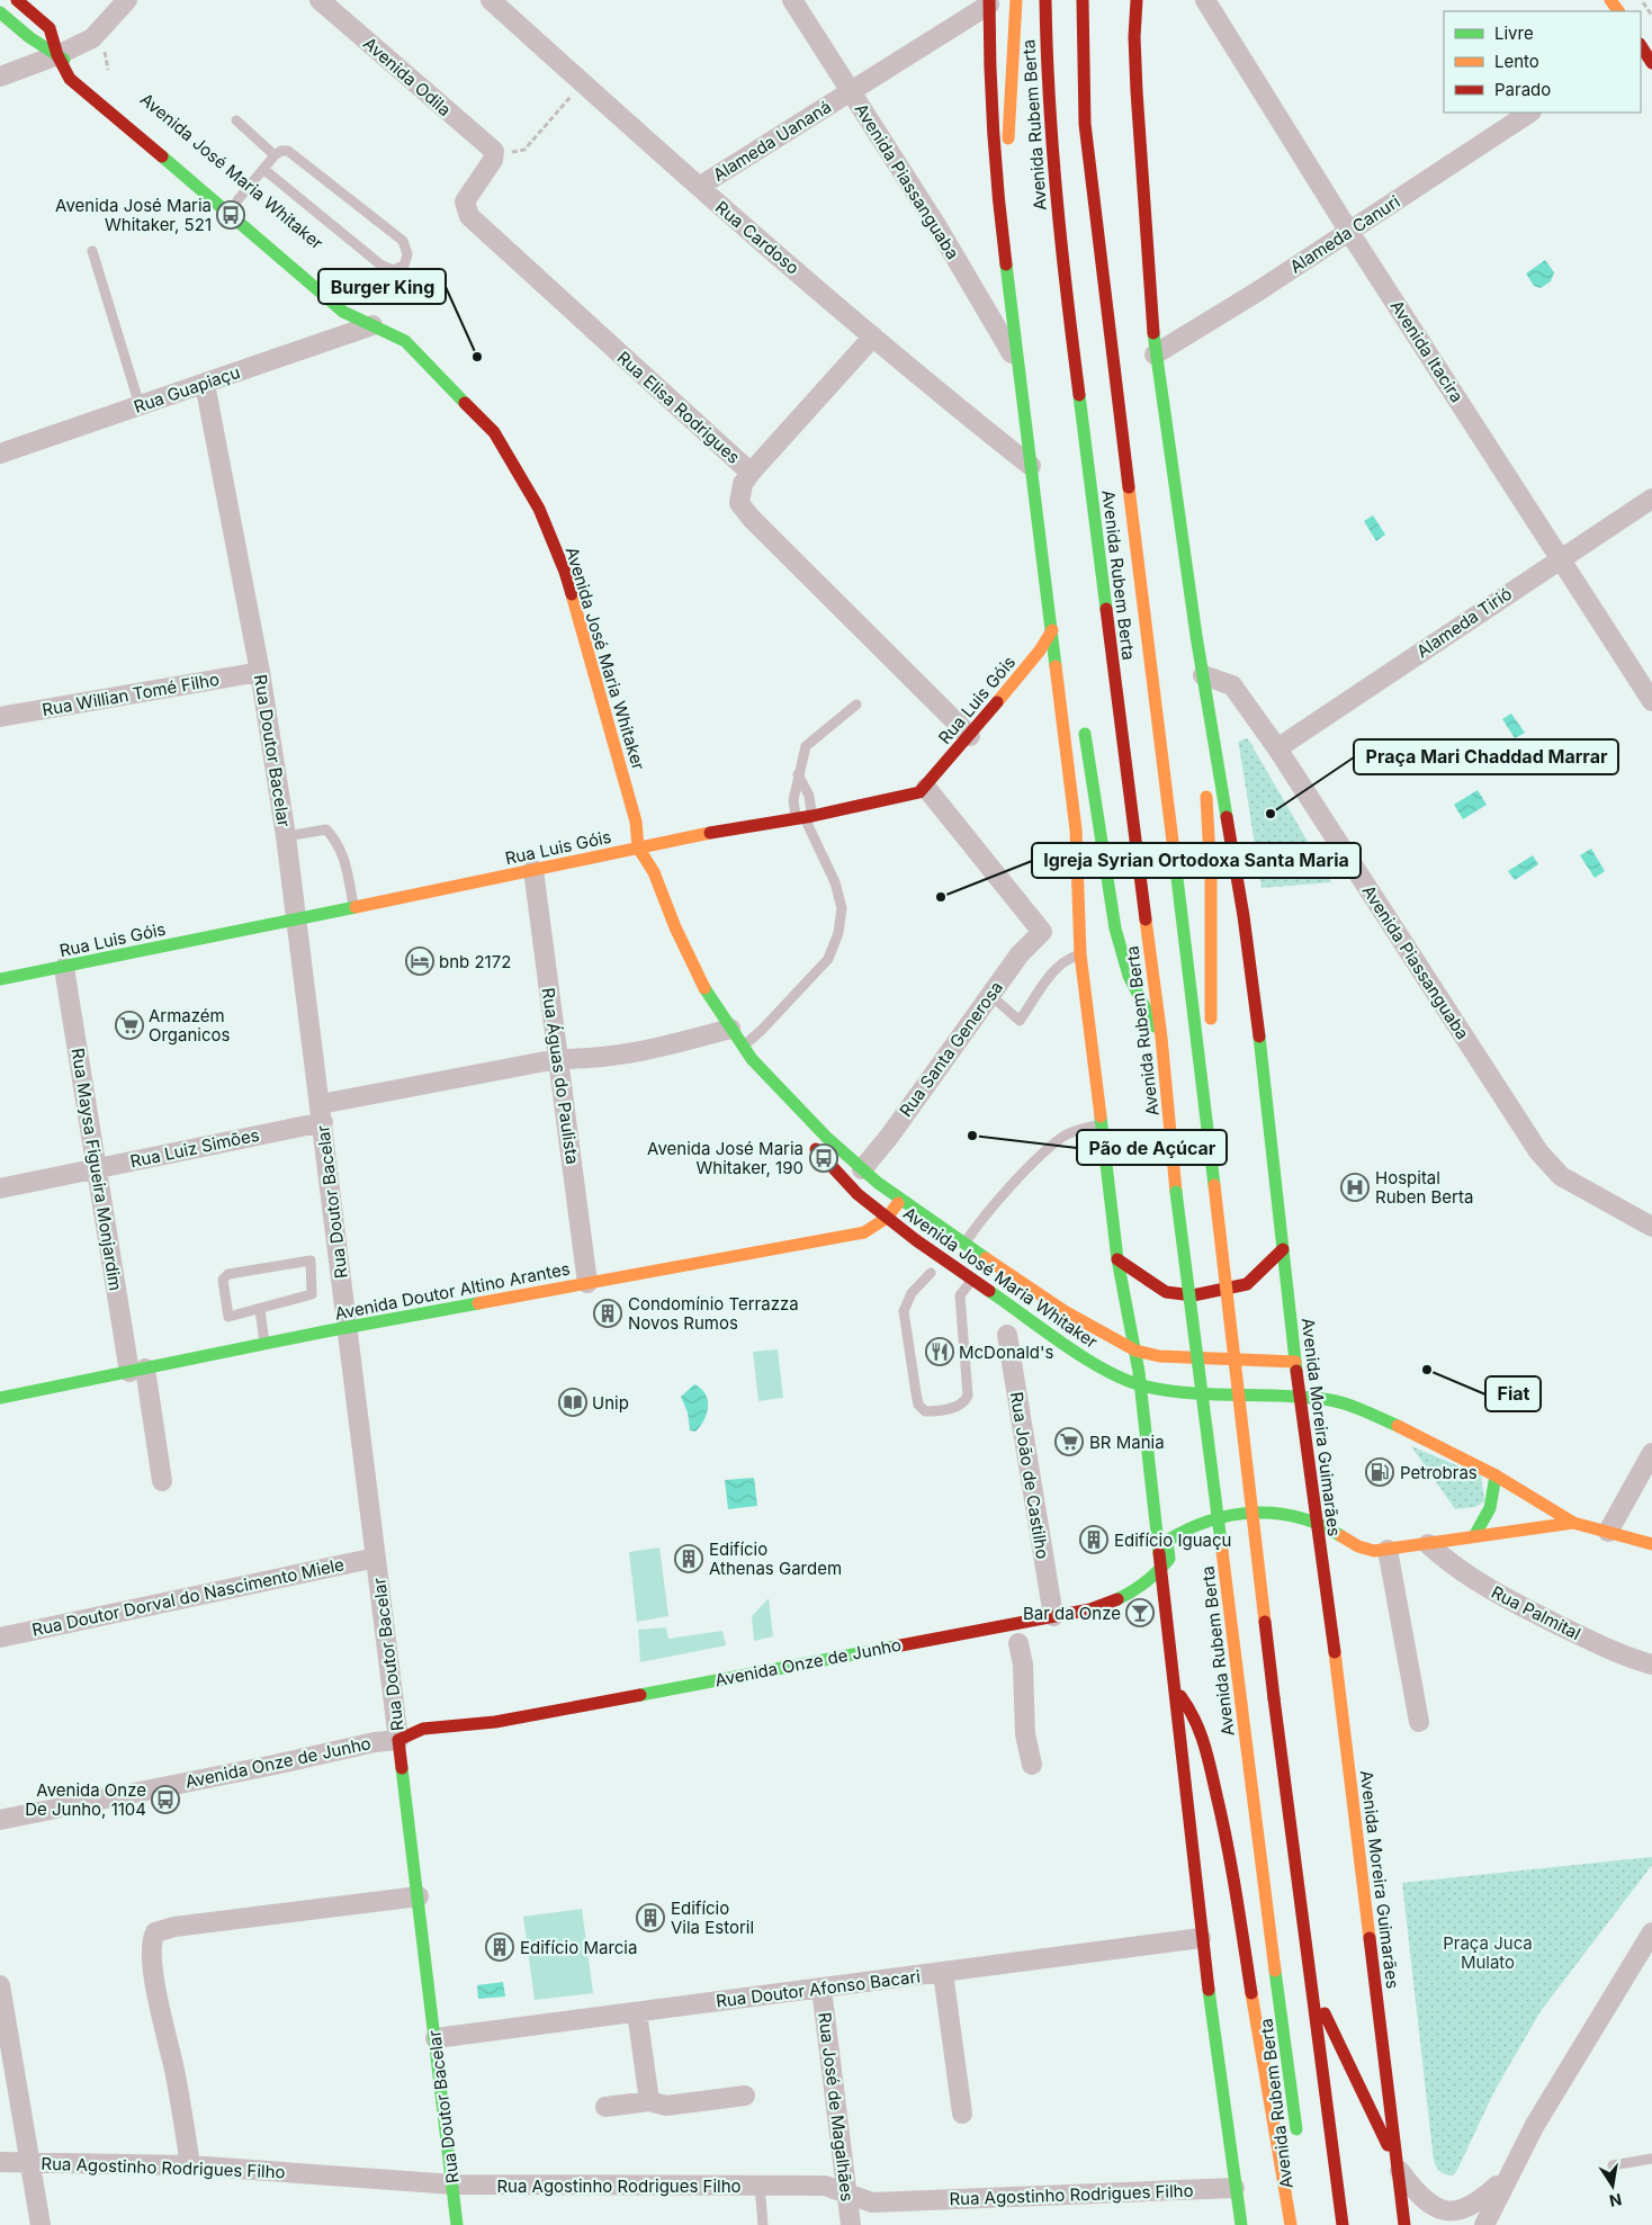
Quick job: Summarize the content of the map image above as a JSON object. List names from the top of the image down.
{
  "streets": {
    "main road": [
      "Avenida Rubem Berta",
      "Avenida José Maria Whitaker",
      "Rua Luis Góis",
      "Rua Doutor Bacelar",
      "Avenida Doutor Altino Arantes",
      "Avenida Moreira Guimarães",
      "Avenida Onze de Junho"
    ],
    "street": [
      "Avenida Odila",
      "Alameda Uananá",
      "Avenida Piassanguaba",
      "Alameda Canuri",
      "Rua Cardoso",
      "Avenida Itacira",
      "Rua Guapiaçu",
      "Rua Elisa Rodrigues",
      "Alameda Tirió",
      "Rua Willian Tomé Filho",
      "Rua Santa Generosa",
      "Rua Águas do Paulista",
      "Rua Luiz Simões",
      "Rua Maysa Figueira Monjardim",
      "Rua João de Castilho",
      "Rua Doutor Dorval do Nascimento Miele",
      "Rua Palmital",
      "Rua Doutor Afonso Bacari",
      "Rua José de Magalhães",
      "Rua Agostinho Rodrigues Filho"
    ]
  },
  "crossings": [
    ["Avenida Odila", "Rua Elisa Rodrigues"],
    ["Alameda Uananá", "Avenida Piassanguaba"],
    ["Alameda Uananá", "Rua Cardoso"],
    ["Avenida José Maria Whitaker", "Rua Guapiaçu"],
    ["Avenida José Maria Whitaker", "Rua Luis Góis"],
    ["Avenida José Maria Whitaker", "Rua Santa Generosa"],
    ["Avenida José Maria Whitaker", "Rua Luiz Simões"],
    ["Avenida José Maria Whitaker", "Avenida Doutor Altino Arantes"],
    ["Avenida José Maria Whitaker", "Avenida Moreira Guimarães"],
    ["Avenida Piassanguaba", "Alameda Tirió"],
    ["Avenida Piassanguaba", "Avenida Moreira Guimarães"],
    ["Alameda Canuri", "Avenida Itacira"],
    ["Avenida Itacira", "Alameda Tirió"],
    ["Rua Guapiaçu", "Rua Doutor Bacelar"],
    ["Rua Elisa Rodrigues", "Rua Luis Góis"],
    ["Rua Willian Tomé Filho", "Rua Doutor Bacelar"],
    ["Rua Luis Góis", "Rua Doutor Bacelar"],
    ["Rua Luis Góis", "Rua Águas do Paulista"],
    ["Rua Luis Góis", "Rua Maysa Figueira Monjardim"],
    ["Rua Doutor Bacelar", "Rua Luiz Simões"],
    ["Rua Doutor Bacelar", "Avenida Doutor Altino Arantes"],
    ["Rua Doutor Bacelar", "Rua Doutor Dorval do Nascimento Miele"],
    ["Rua Doutor Bacelar", "Avenida Onze de Junho"],
    ["Rua Doutor Bacelar", "Rua Doutor Afonso Bacari"],
    ["Rua Doutor Bacelar", "Rua Agostinho Rodrigues Filho"],
    ["Rua Águas do Paulista", "Rua Luiz Simões"],
    ["Rua Águas do Paulista", "Avenida Doutor Altino Arantes"],
    ["Rua Luiz Simões", "Rua Maysa Figueira Monjardim"],
    ["Rua Maysa Figueira Monjardim", "Avenida Doutor Altino Arantes"],
    ["Rua João de Castilho", "Avenida Onze de Junho"],
    ["Rua Doutor Afonso Bacari", "Rua José de Magalhães"],
    ["Rua José de Magalhães", "Rua Agostinho Rodrigues Filho"]
  ],
  "parks": ["Praça Juca Mulato"],
  "places": {
    "bus stop": ["Avenida José Maria Whitaker, 521", "Avenida José Maria Whitaker, 190", "Avenida Onze De Junho, 1104"],
    "other": [
      "Burger King",
      "Praça Mari Chaddad Marrar",
      "Igreja Syrian Ortodoxa Santa Maria",
      "Pão de Açúcar",
      "Fiat"
    ],
    "hotel": ["bnb 2172"],
    "supermarket": ["Armazém Organicos", "BR Mania"],
    "hospital": ["Hospital Ruben Berta"],
    "building": [
      "Condomínio Terrazza Novos Rumos",
      "Edifício Iguaçu",
      "Edifício Athenas Gardem",
      "Edifício Vila Estoril",
      "Edifício Marcia"
    ],
    "restaurant": ["McDonald's"],
    "library": ["Unip"],
    "fuel station": ["Petrobras"],
    "bar": ["Bar da Onze"]
  },
  "legend": ["Livre", "Lento", "Parado"],
  "north": "bottom"
}
